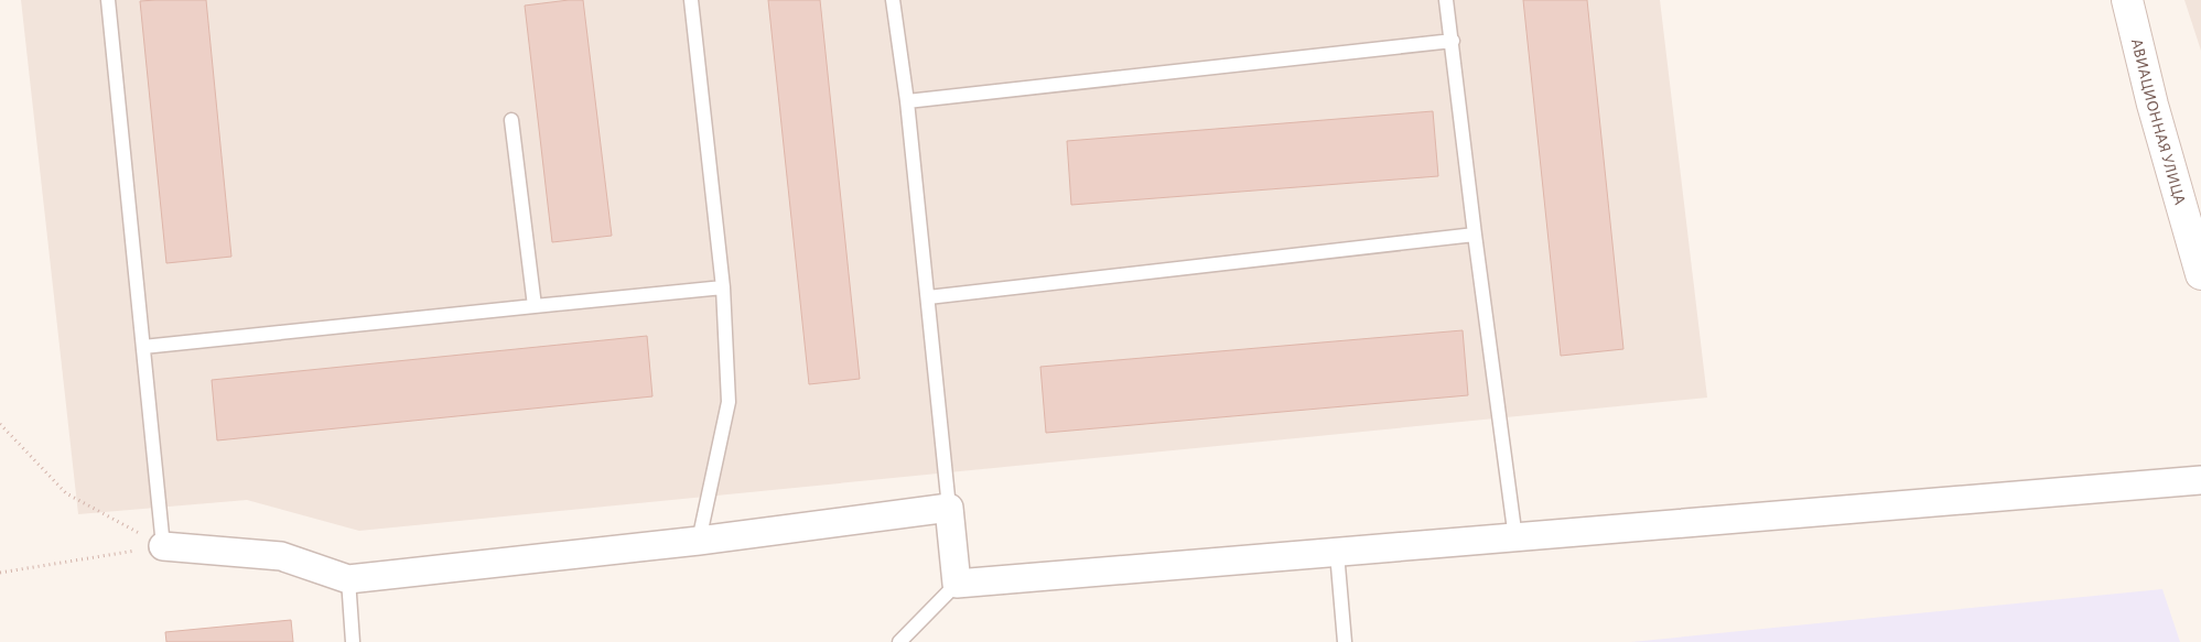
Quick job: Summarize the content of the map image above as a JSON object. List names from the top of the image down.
{
  "streets": {
    "street": ["АВИАЦИОННАЯ УЛИЦА"]
  }
}
